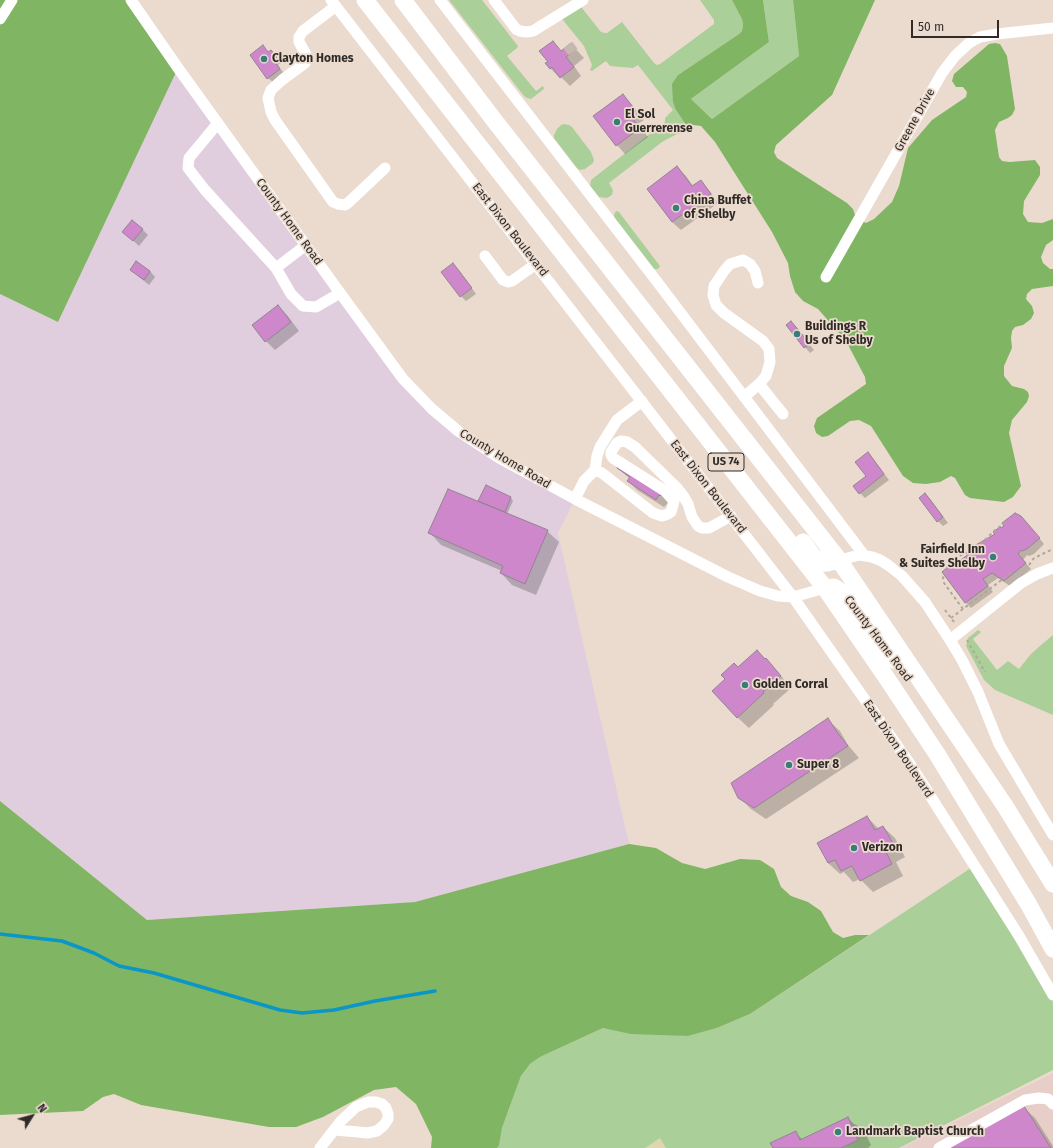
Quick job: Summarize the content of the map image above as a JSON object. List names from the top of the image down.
{
  "streets": {
    "highway": ["County Home Road", "US 74"],
    "street": ["Greene Drive", "East Dixon Boulevard"]
  },
  "crossings": [
    ["County Home Road", "East Dixon Boulevard"],
    ["County Home Road", "US 74"]
  ],
  "places": [
    "Clayton Homes",
    "El Sol Guerrerense",
    "China Buffet of Shelby",
    "Buildings R Us of Shelby",
    "Fairfield Inn & Suites Shelby",
    "Golden Corral",
    "Super 8",
    "Verizon",
    "Landmark Baptist Church"
  ],
  "scale_bar": "50 m",
  "north": "top right"
}
